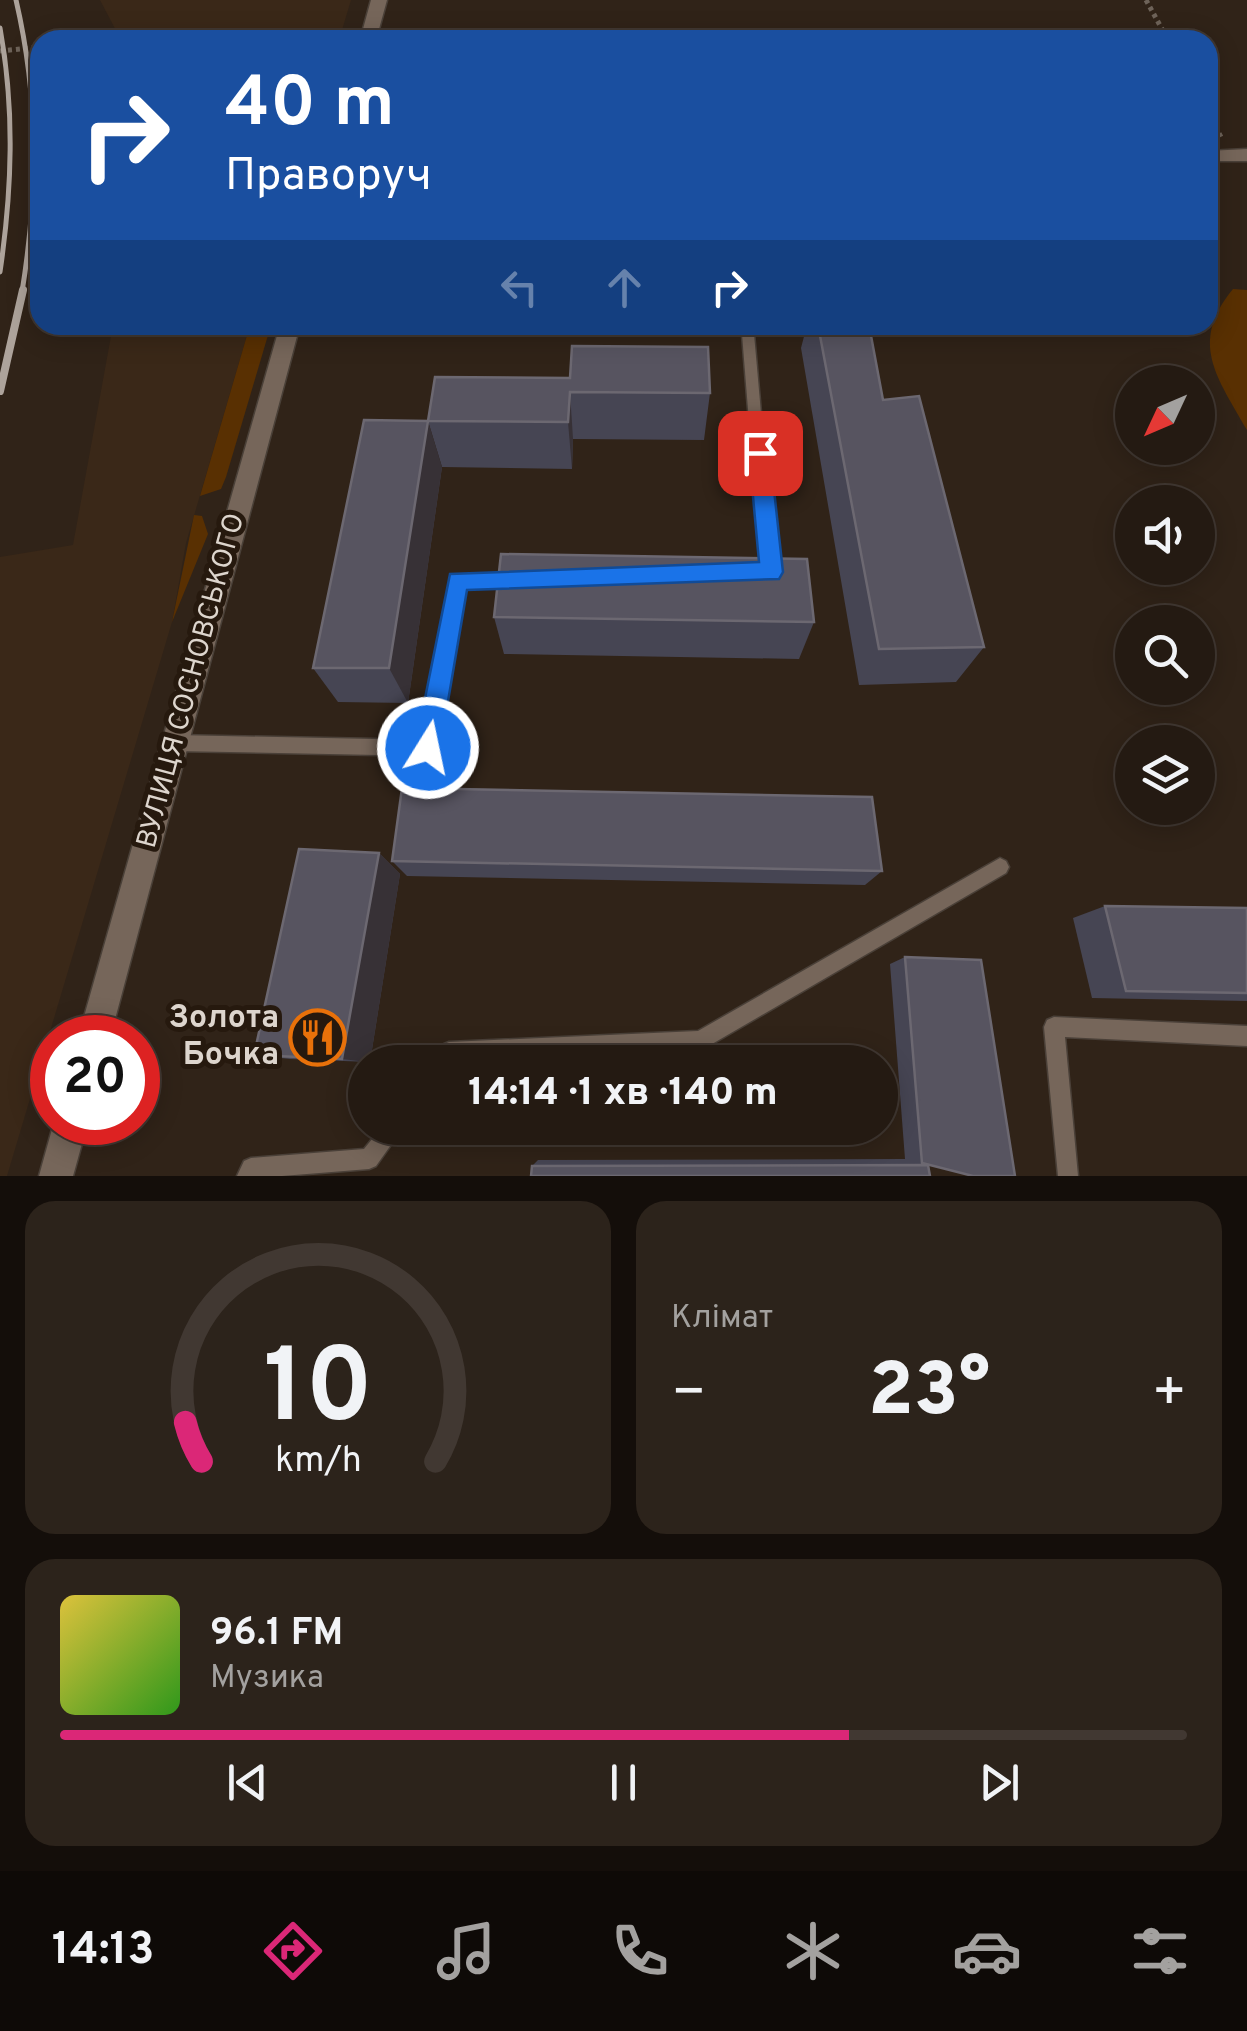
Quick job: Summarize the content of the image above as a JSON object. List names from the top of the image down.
{
  "streets": {
    "street": ["ВУЛИЦЯ СОСНОВСЬКОГО"]
  },
  "places": {
    "restaurant": ["Золота Бочка"]
  },
  "north": "bottom left",
  "page": {
    "turn": ["40 m", "Праворуч"],
    "limit": "20",
    "trip": "14:14 · 1 хв · 140 m",
    "tile": "Клімат",
    "heat": ["−", "23°", "+"],
    "song": ["96.1 FM", "Музика"],
    "tabs": "14:13",
    "gauge": ["10", "km/h"]
  }
}
